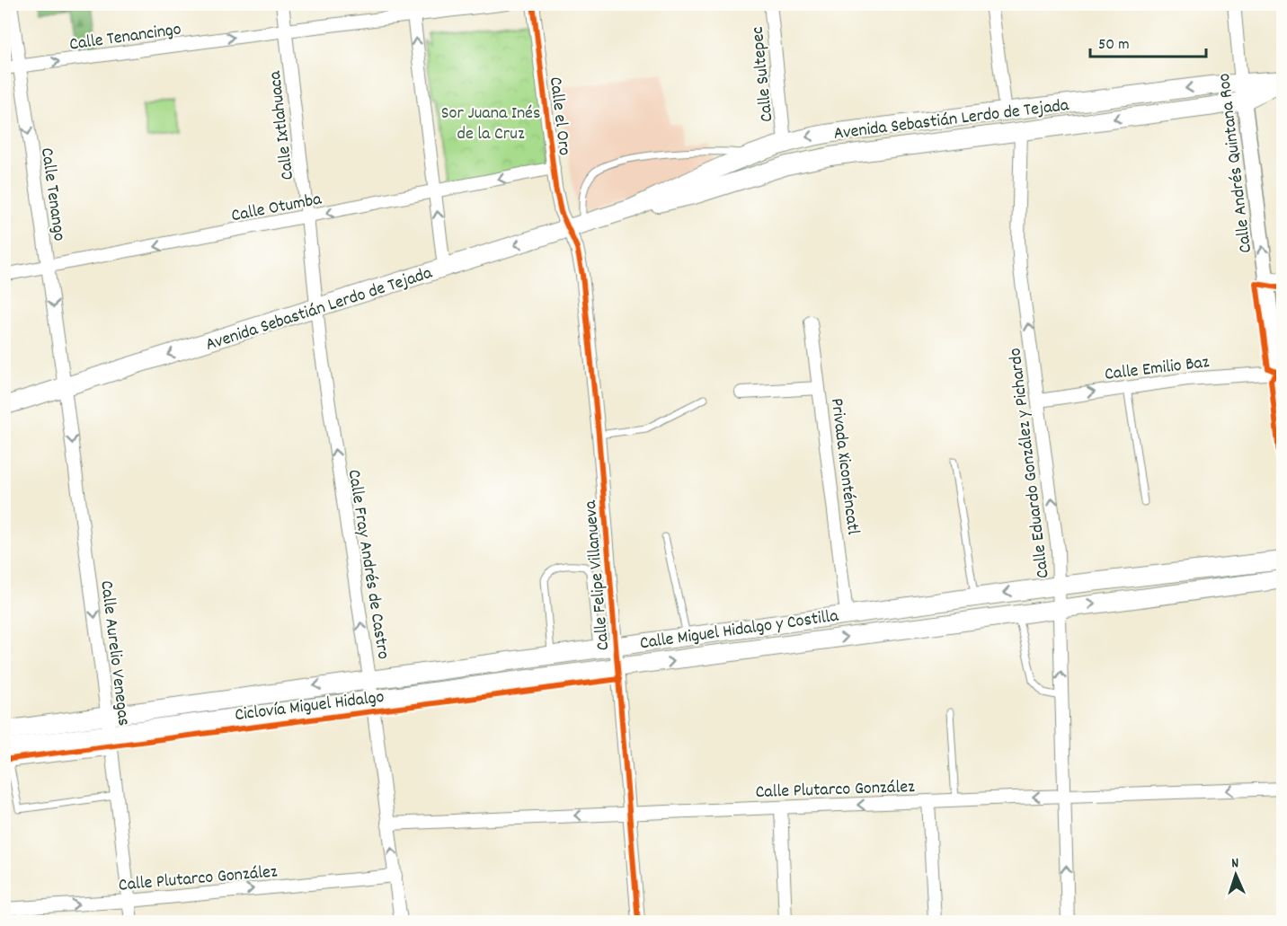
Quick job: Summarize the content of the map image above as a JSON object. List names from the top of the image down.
{
  "streets": {
    "main road": ["Avenida Sebastián Lerdo de Tejada", "Calle Miguel Hidalgo y Costilla"],
    "street": [
      "Calle Tenancingo",
      "Calle Sultepec",
      "Calle el Oro",
      "Calle Ixtlahuaca",
      "Calle Andrés Quintana Roo",
      "Calle Tenango",
      "Calle Otumba",
      "Calle Emilio Baz",
      "Calle Eduardo González y Pichardo",
      "Privada Xiconténcatl",
      "Calle Fray Andrés de Castro",
      "Calle Felipe Villanueva",
      "Calle Aurelio Venegas",
      "Calle Plutarco González"
    ],
    "cycle path": ["Ciclovía Miguel Hidalgo"]
  },
  "crossings": [
    ["Calle Tenancingo", "Calle Ixtlahuaca"],
    ["Calle Tenancingo", "Calle Tenango"],
    ["Calle Sultepec", "Avenida Sebastián Lerdo de Tejada"],
    ["Calle el Oro", "Avenida Sebastián Lerdo de Tejada"],
    ["Calle el Oro", "Calle Otumba"],
    ["Calle el Oro", "Calle Felipe Villanueva"],
    ["Avenida Sebastián Lerdo de Tejada", "Calle Ixtlahuaca"],
    ["Avenida Sebastián Lerdo de Tejada", "Calle Andrés Quintana Roo"],
    ["Avenida Sebastián Lerdo de Tejada", "Calle Tenango"],
    ["Avenida Sebastián Lerdo de Tejada", "Calle Eduardo González y Pichardo"],
    ["Avenida Sebastián Lerdo de Tejada", "Calle Fray Andrés de Castro"],
    ["Avenida Sebastián Lerdo de Tejada", "Calle Felipe Villanueva"],
    ["Avenida Sebastián Lerdo de Tejada", "Calle Aurelio Venegas"],
    ["Calle Ixtlahuaca", "Calle Otumba"],
    ["Calle Ixtlahuaca", "Calle Fray Andrés de Castro"],
    ["Calle Andrés Quintana Roo", "Calle Emilio Baz"],
    ["Calle Tenango", "Calle Otumba"],
    ["Calle Tenango", "Calle Aurelio Venegas"],
    ["Calle Emilio Baz", "Calle Eduardo González y Pichardo"],
    ["Calle Eduardo González y Pichardo", "Calle Miguel Hidalgo y Costilla"],
    ["Calle Eduardo González y Pichardo", "Calle Plutarco González"],
    ["Privada Xiconténcatl", "Calle Miguel Hidalgo y Costilla"],
    ["Calle Fray Andrés de Castro", "Calle Miguel Hidalgo y Costilla"],
    ["Calle Fray Andrés de Castro", "Calle Plutarco González"],
    ["Calle Felipe Villanueva", "Calle Miguel Hidalgo y Costilla"],
    ["Calle Felipe Villanueva", "Calle Plutarco González"],
    ["Calle Miguel Hidalgo y Costilla", "Calle Aurelio Venegas"],
    ["Calle Aurelio Venegas", "Calle Plutarco González"]
  ],
  "one_way": [
    "Calle Tenancingo",
    "Avenida Sebastián Lerdo de Tejada",
    "Calle Andrés Quintana Roo",
    "Calle Tenango",
    "Calle Otumba",
    "Calle Emilio Baz",
    "Calle Eduardo González y Pichardo",
    "Calle Fray Andrés de Castro",
    "Calle Aurelio Venegas"
  ],
  "parks": ["Sor Juana Inés de la Cruz"],
  "scale_bar": "50 m",
  "north": "top"
}
